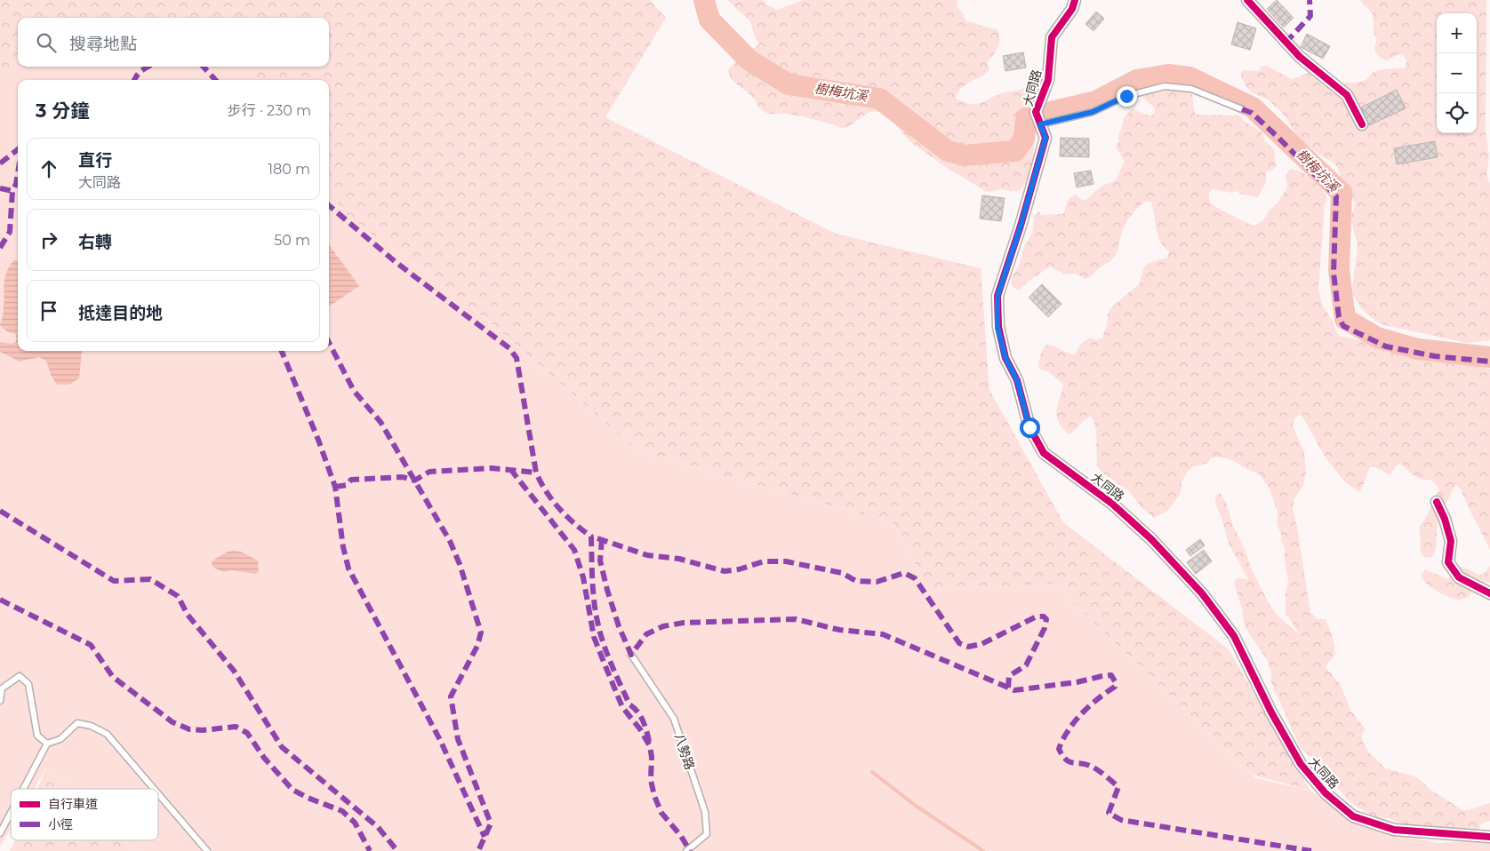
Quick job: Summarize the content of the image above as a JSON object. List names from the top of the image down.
{
  "streets": {
    "street": ["大同路"],
    "lane": ["八勢路"]
  },
  "water": ["樹梅坑溪"],
  "legend": ["自行車道", "小徑"],
  "page": {
    "map_buttons": ["+", "−"],
    "search": "搜尋地點",
    "heading": ["3 分鐘", "步行 · 230 m"],
    "list": [
      ["直行", "大同路", "180 m"],
      ["右轉", "50 m"],
      "抵達目的地"
    ]
  }
}
